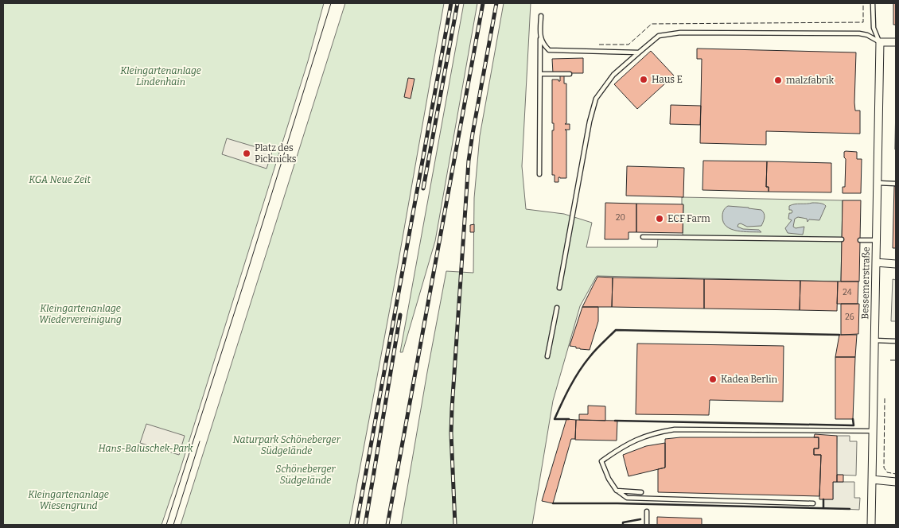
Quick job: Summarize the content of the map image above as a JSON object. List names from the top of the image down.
{
  "streets": {
    "street": ["Bessemerstraße"]
  },
  "parks": [
    "Kleingartenanlage Lindenhain",
    "KGA Neue Zeit",
    "Kleingartenanlage Wiedervereinigung",
    "Naturpark Schöneberger Südgelände",
    "Hans-Baluschek-Park",
    "Schöneberger Südgelände",
    "Kleingartenanlage Wiesengrund"
  ],
  "places": [
    "Haus E",
    "malzfabrik",
    "Platz des Picknicks",
    "ECF Farm",
    "Kadea Berlin"
  ],
  "house_numbers": ["20", "24", "26"]
}
